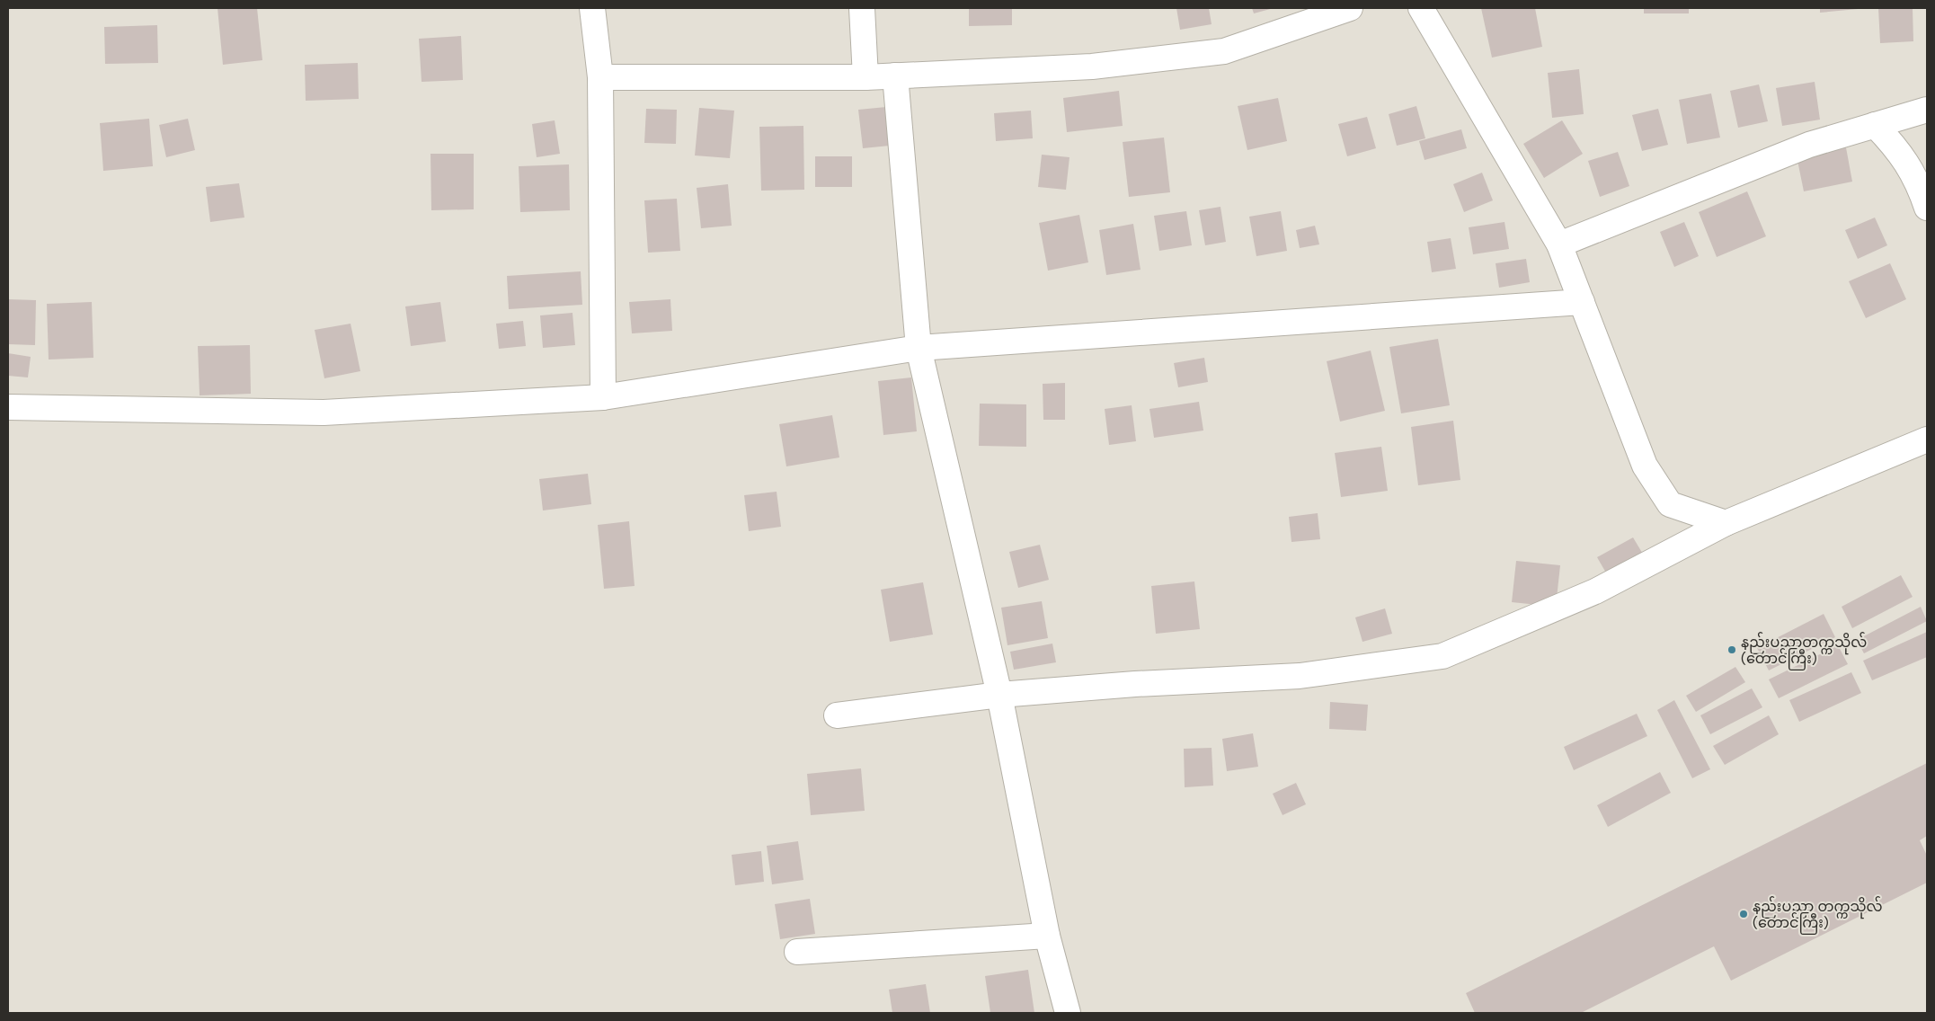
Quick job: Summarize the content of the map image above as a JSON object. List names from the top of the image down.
{
  "places": ["နည်းပညာတက္ကသိုလ် (တောင်ကြီး)", "နည်းပညာ တက္ကသိုလ် (တောင်ကြီး)"]
}
